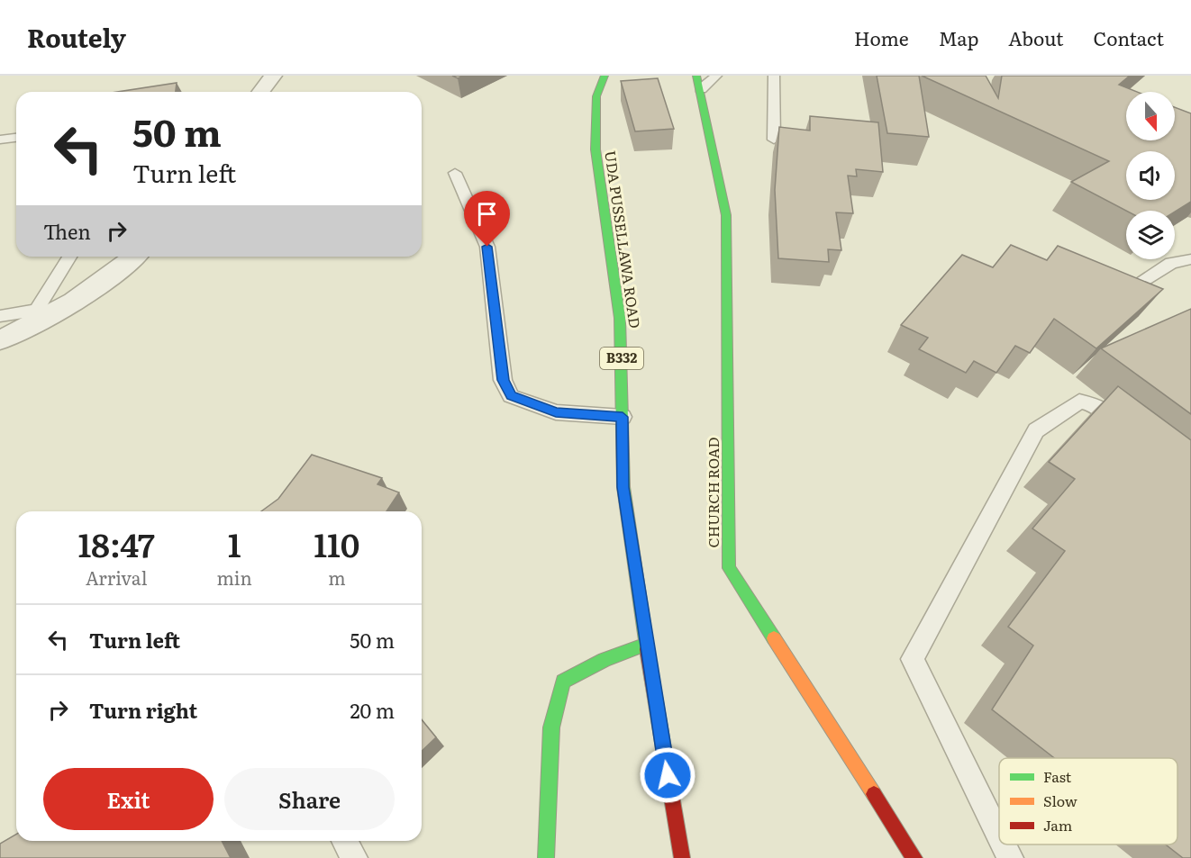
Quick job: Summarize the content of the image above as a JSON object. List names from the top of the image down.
{
  "streets": {
    "street": ["UDA PUSSELLAWA ROAD", "B332", "CHURCH ROAD"]
  },
  "legend": ["Fast", "Slow", "Jam"],
  "north": "bottom",
  "page": {
    "header": "Routely",
    "nav": [
      "Home",
      "Map",
      "About",
      "Contact"
    ],
    "turn": ["50 m", "Turn left"],
    "then": "Then",
    "eta": [
      "18:47",
      "Arrival",
      "1",
      "min",
      "110",
      "m"
    ],
    "list": [
      {
        "name": "Turn left",
        "value": "50 m"
      },
      {
        "name": "Turn right",
        "value": "20 m"
      }
    ],
    "buttons": ["Exit", "Share"]
  }
}
